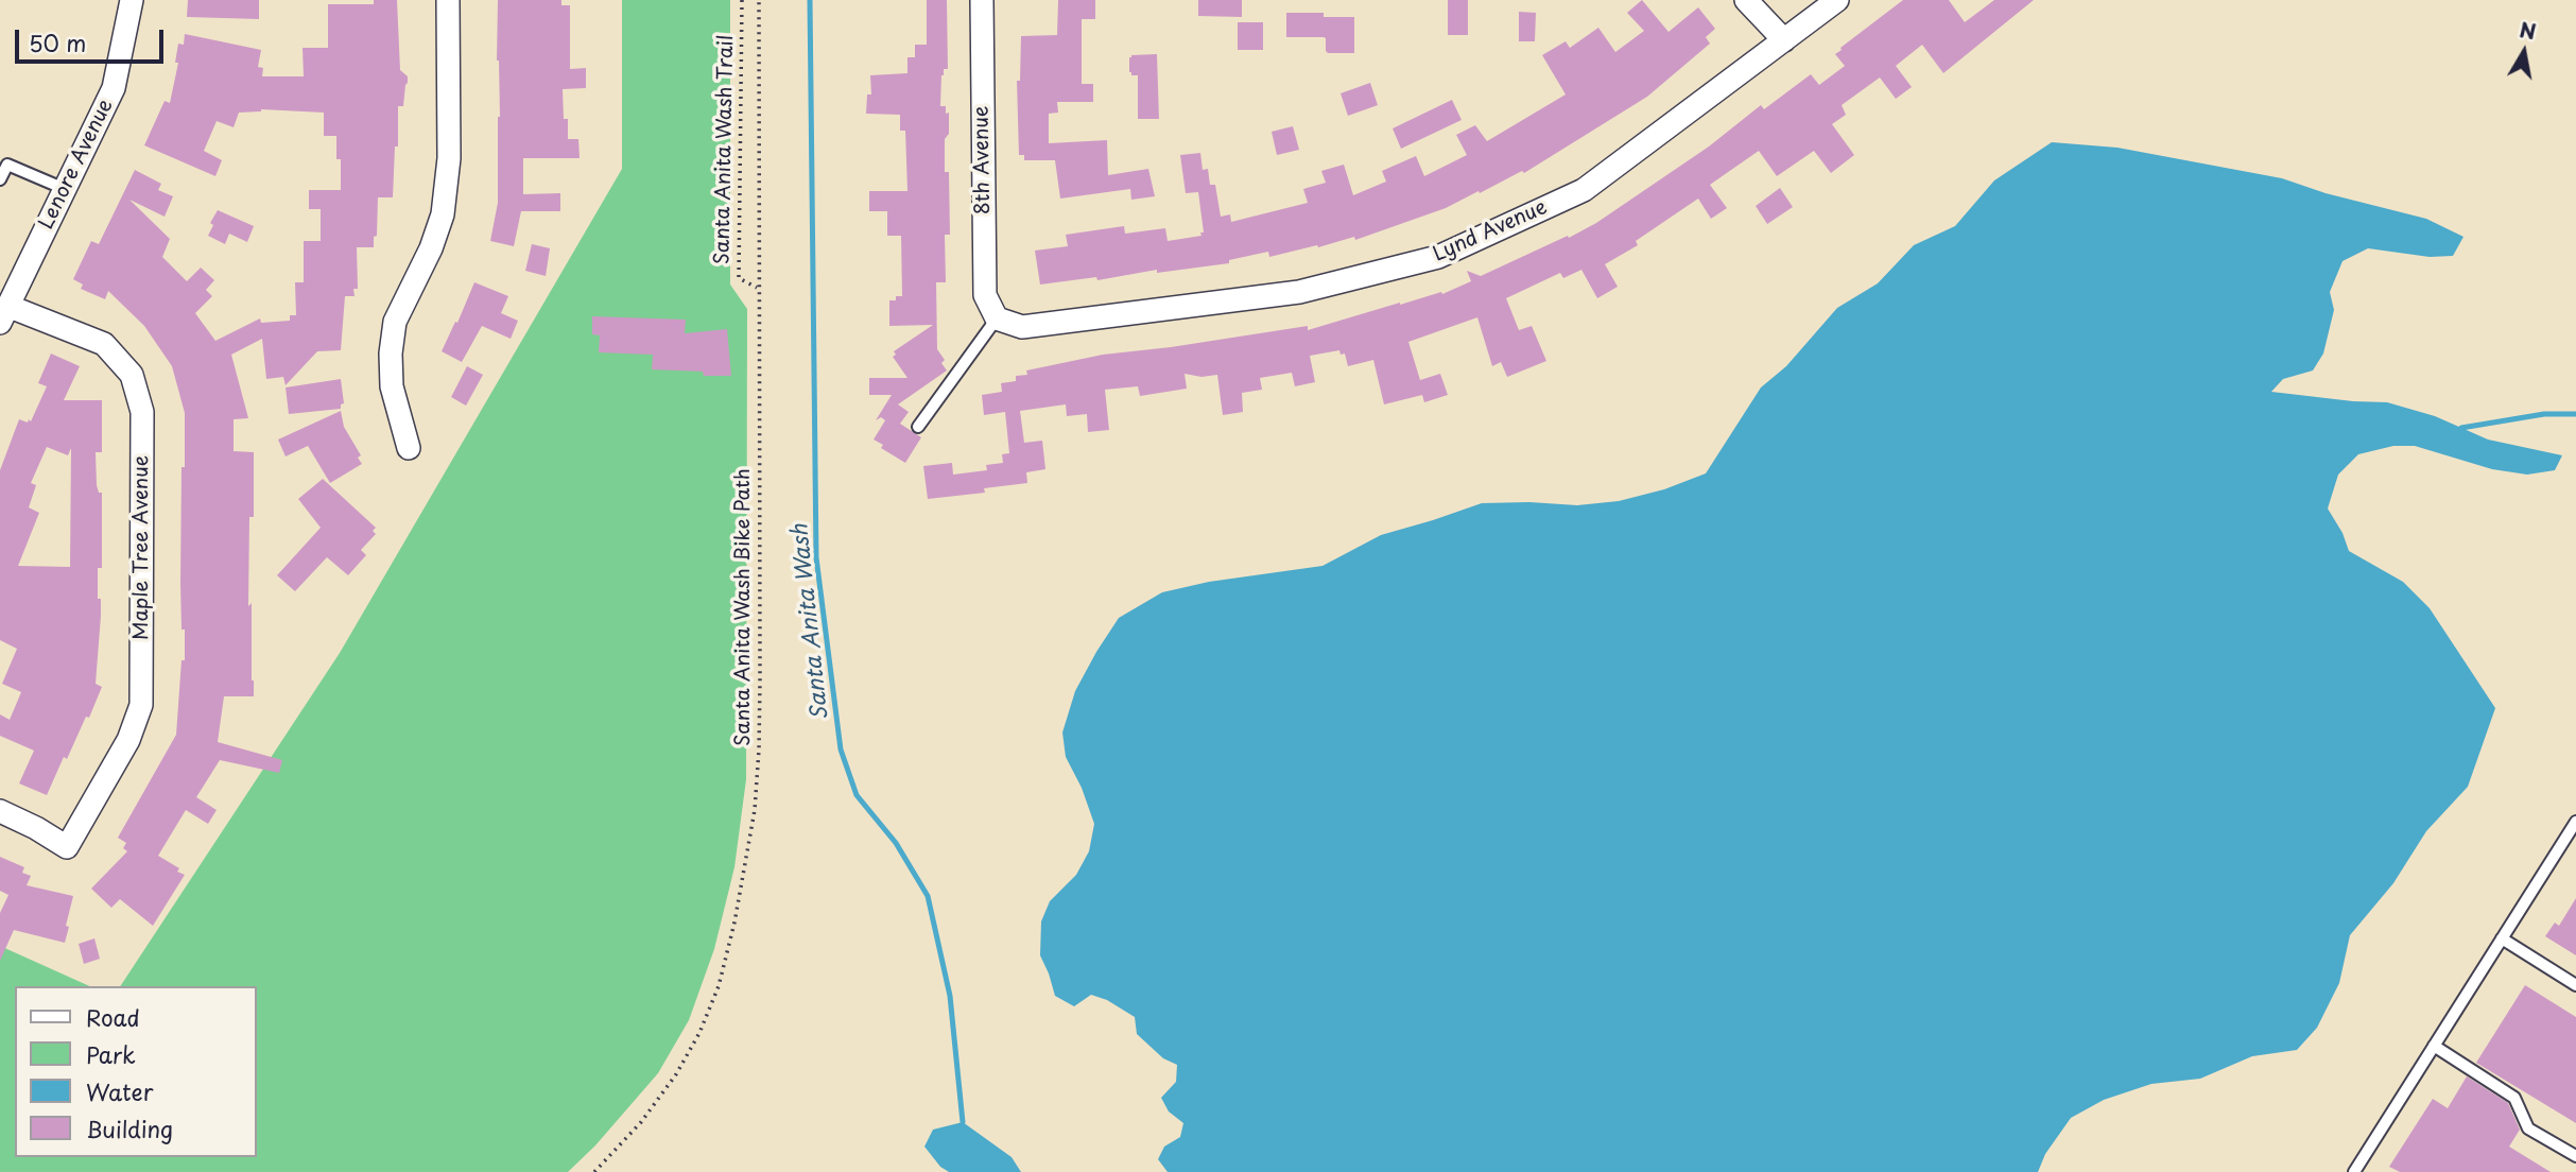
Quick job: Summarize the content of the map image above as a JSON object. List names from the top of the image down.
{
  "streets": {
    "street": [
      "8th Avenue",
      "Lenore Avenue",
      "Lynd Avenue",
      "Maple Tree Avenue"
    ],
    "path": ["Santa Anita Wash Trail", "Santa Anita Wash Bike Path"]
  },
  "crossings": [
    ["Santa Anita Wash Trail", "Santa Anita Wash Bike Path"],
    ["8th Avenue", "Lynd Avenue"],
    ["Lenore Avenue", "Maple Tree Avenue"]
  ],
  "water": ["Santa Anita Wash"],
  "legend": [
    "Road",
    "Park",
    "Water",
    "Building"
  ],
  "scale_bar": "50 m",
  "north": "top"
}
